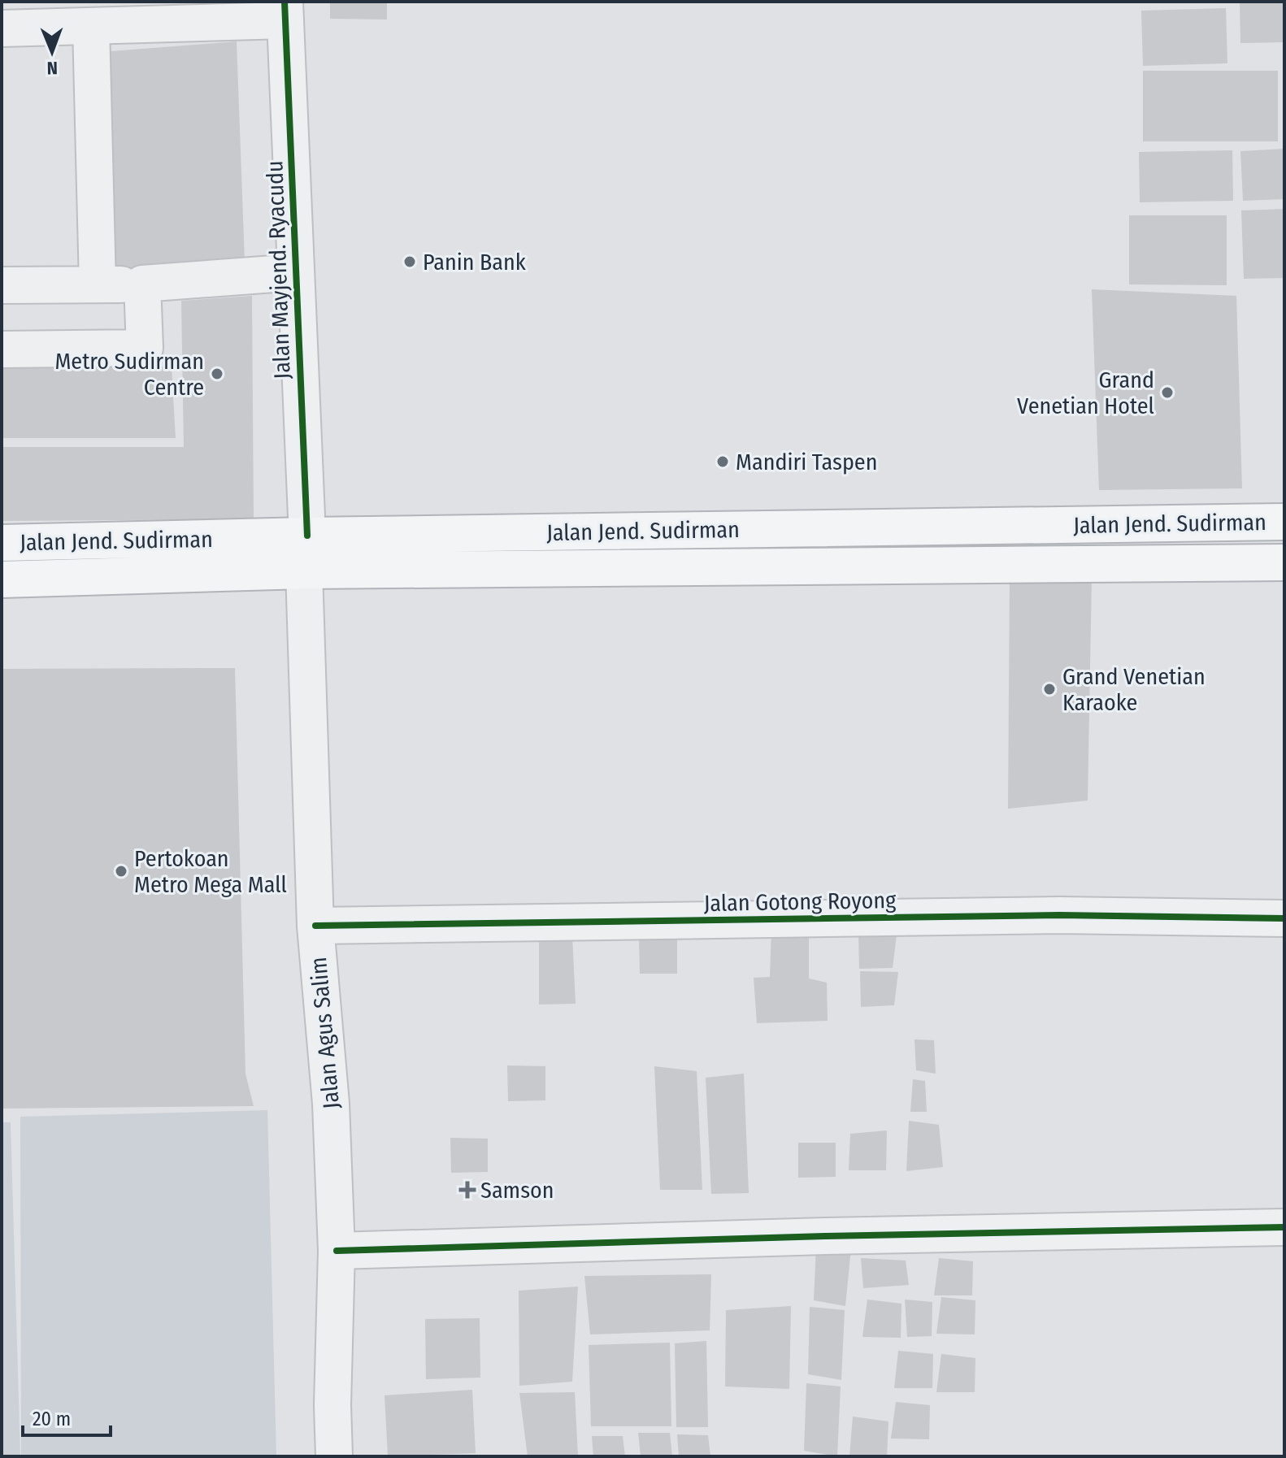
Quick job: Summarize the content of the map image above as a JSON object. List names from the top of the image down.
{
  "streets": {
    "highway": ["Jalan Jend. Sudirman"],
    "street": ["Jalan Mayjend. Ryacudu", "Jalan Gotong Royong", "Jalan Agus Salim"]
  },
  "crossings": [
    ["Jalan Mayjend. Ryacudu", "Jalan Jend. Sudirman"],
    ["Jalan Jend. Sudirman", "Jalan Agus Salim"],
    ["Jalan Gotong Royong", "Jalan Agus Salim"]
  ],
  "places": {
    "other": [
      "Panin Bank",
      "Metro Sudirman Centre",
      "Grand Venetian Hotel",
      "Mandiri Taspen",
      "Grand Venetian Karaoke",
      "Pertokoan Metro Mega Mall"
    ],
    "health": ["Samson"]
  },
  "scale_bar": "20 m",
  "north": "bottom"
}
